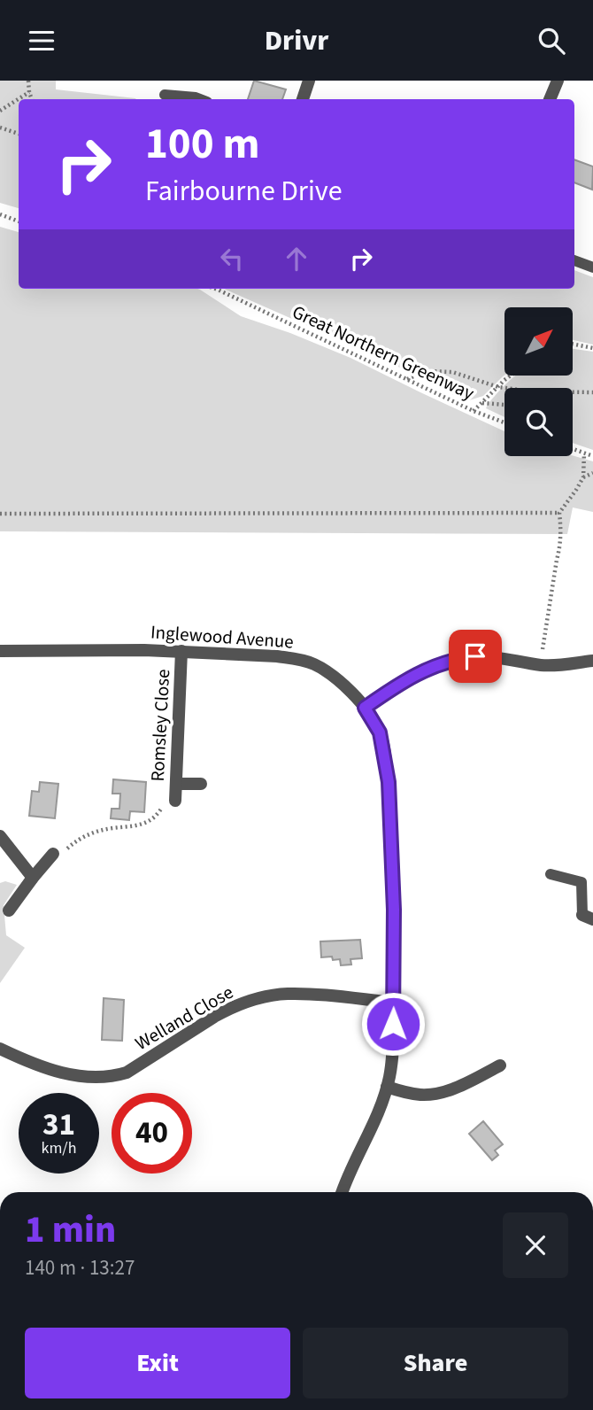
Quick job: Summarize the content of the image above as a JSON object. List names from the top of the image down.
{
  "streets": {
    "street": ["Inglewood Avenue", "Romsley Close", "Welland Close"],
    "path": ["Great Northern Greenway"]
  },
  "crossings": [
    ["Inglewood Avenue", "Romsley Close"],
    ["Inglewood Avenue", "Welland Close"]
  ],
  "north": "top right",
  "page": {
    "header": "Drivr",
    "turn": ["100 m", "Fairbourne Drive"],
    "speed": "31 km/h",
    "limit": "40",
    "heading": ["1 min", "140 m · 13:27"],
    "buttons": ["Exit", "Share"]
  }
}
